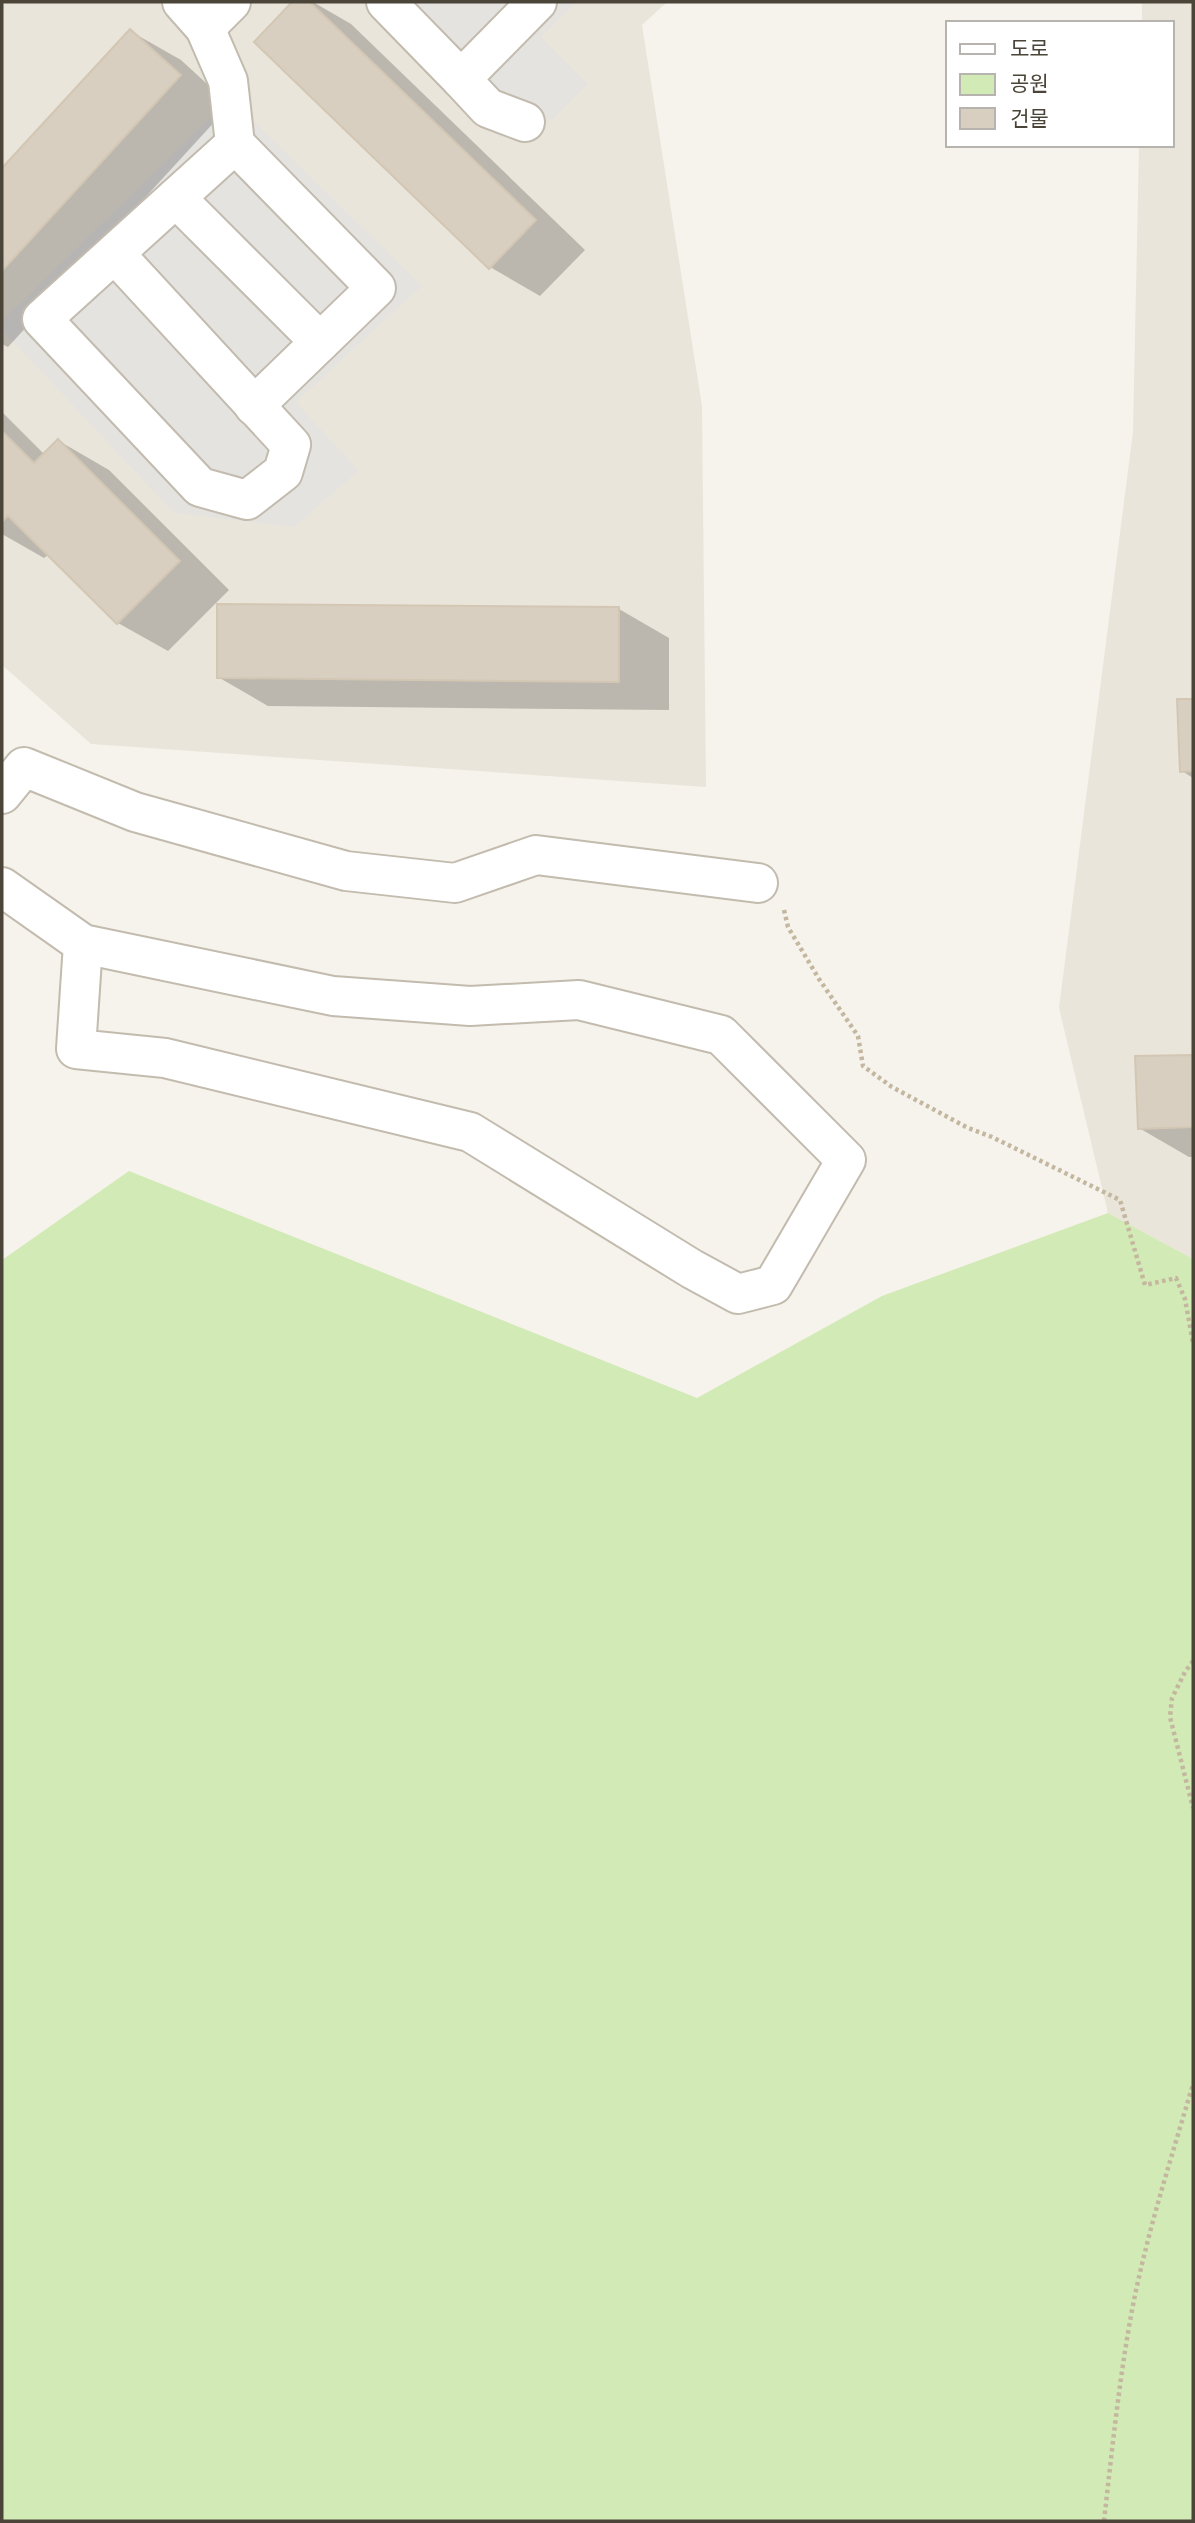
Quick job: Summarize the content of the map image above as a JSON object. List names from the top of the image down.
{
  "legend": ["도로", "공원", "건물"]
}
